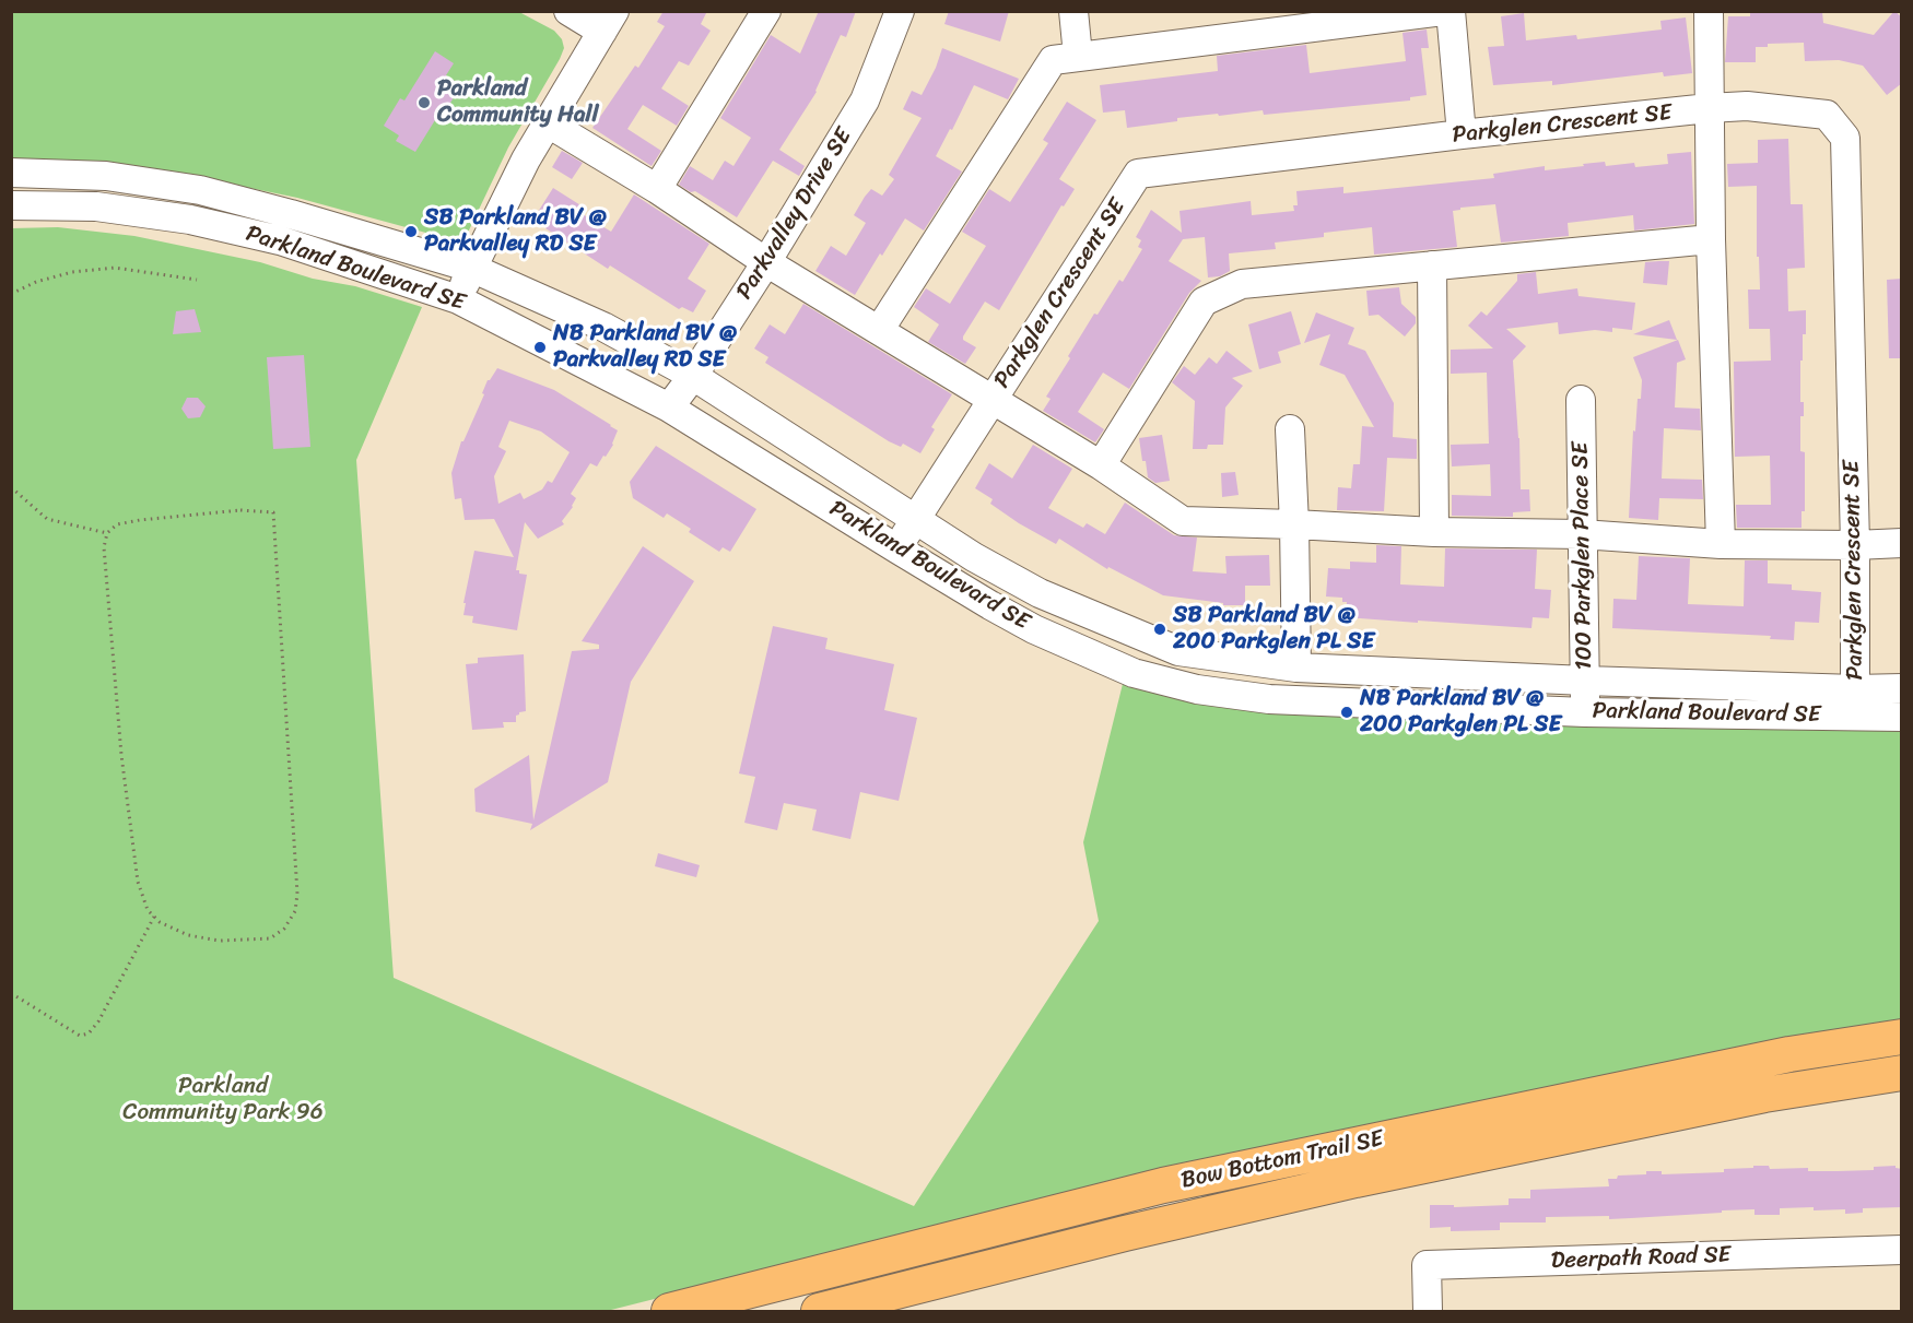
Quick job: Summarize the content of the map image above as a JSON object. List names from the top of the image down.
{
  "streets": {
    "main road": ["Bow Bottom Trail SE"],
    "street": [
      "Parkglen Crescent SE",
      "Parkvalley Drive SE",
      "Parkland Boulevard SE",
      "100 Parkglen Place SE",
      "Deerpath Road SE"
    ]
  },
  "crossings": [
    ["Parkglen Crescent SE", "Parkland Boulevard SE"],
    ["Parkvalley Drive SE", "Parkland Boulevard SE"],
    ["Parkland Boulevard SE", "100 Parkglen Place SE"]
  ],
  "parks": ["Parkland Community Park 96"],
  "places": [
    "Parkland Community Hall",
    "SB Parkland BV @ Parkvalley RD SE",
    "NB Parkland BV @ Parkvalley RD SE",
    "SB Parkland BV @ 200 Parkglen PL SE",
    "NB Parkland BV @ 200 Parkglen PL SE"
  ]
}
